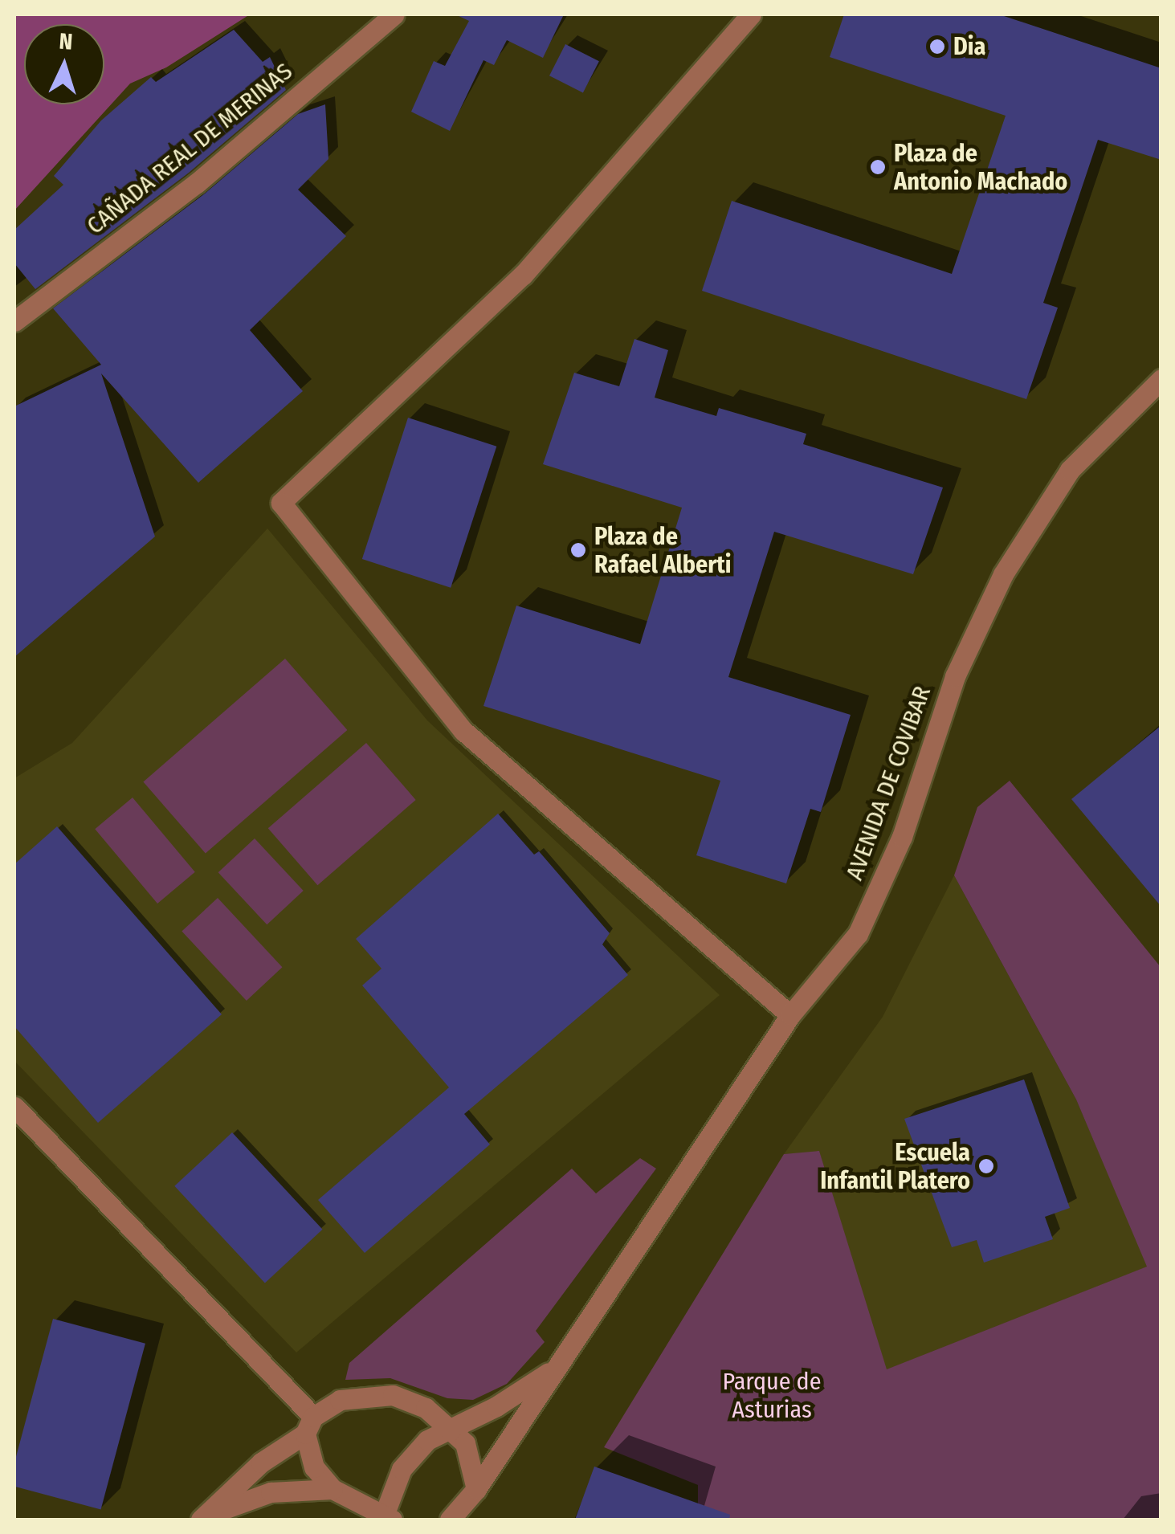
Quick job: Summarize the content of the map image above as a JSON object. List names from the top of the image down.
{
  "streets": {
    "street": ["CAÑADA REAL DE MERINAS", "AVENIDA DE COVIBAR"]
  },
  "parks": ["Parque de Asturias"],
  "places": [
    "Dia",
    "Plaza de Antonio Machado",
    "Plaza de Rafael Alberti",
    "Escuela Infantil Platero"
  ],
  "north": "top"
}
